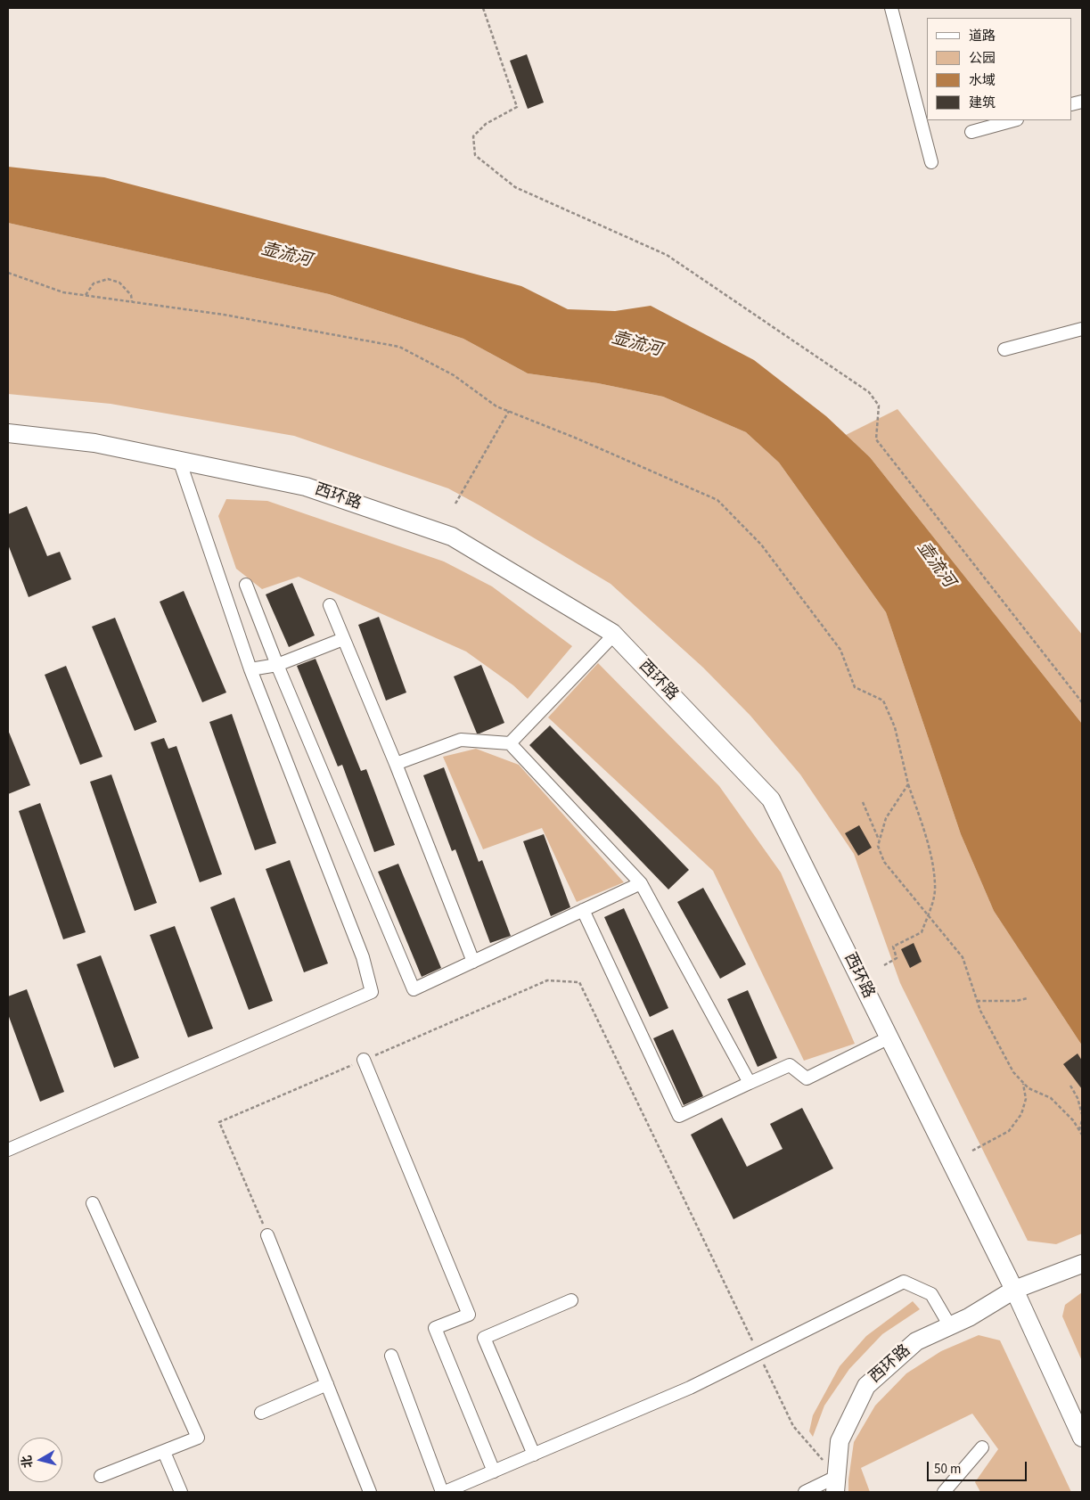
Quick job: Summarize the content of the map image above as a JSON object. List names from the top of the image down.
{
  "streets": {
    "main road": ["西环路"]
  },
  "water": ["壶流河"],
  "legend": [
    "道路",
    "公园",
    "水域",
    "建筑"
  ],
  "scale_bar": "50 m",
  "north": "left"
}
